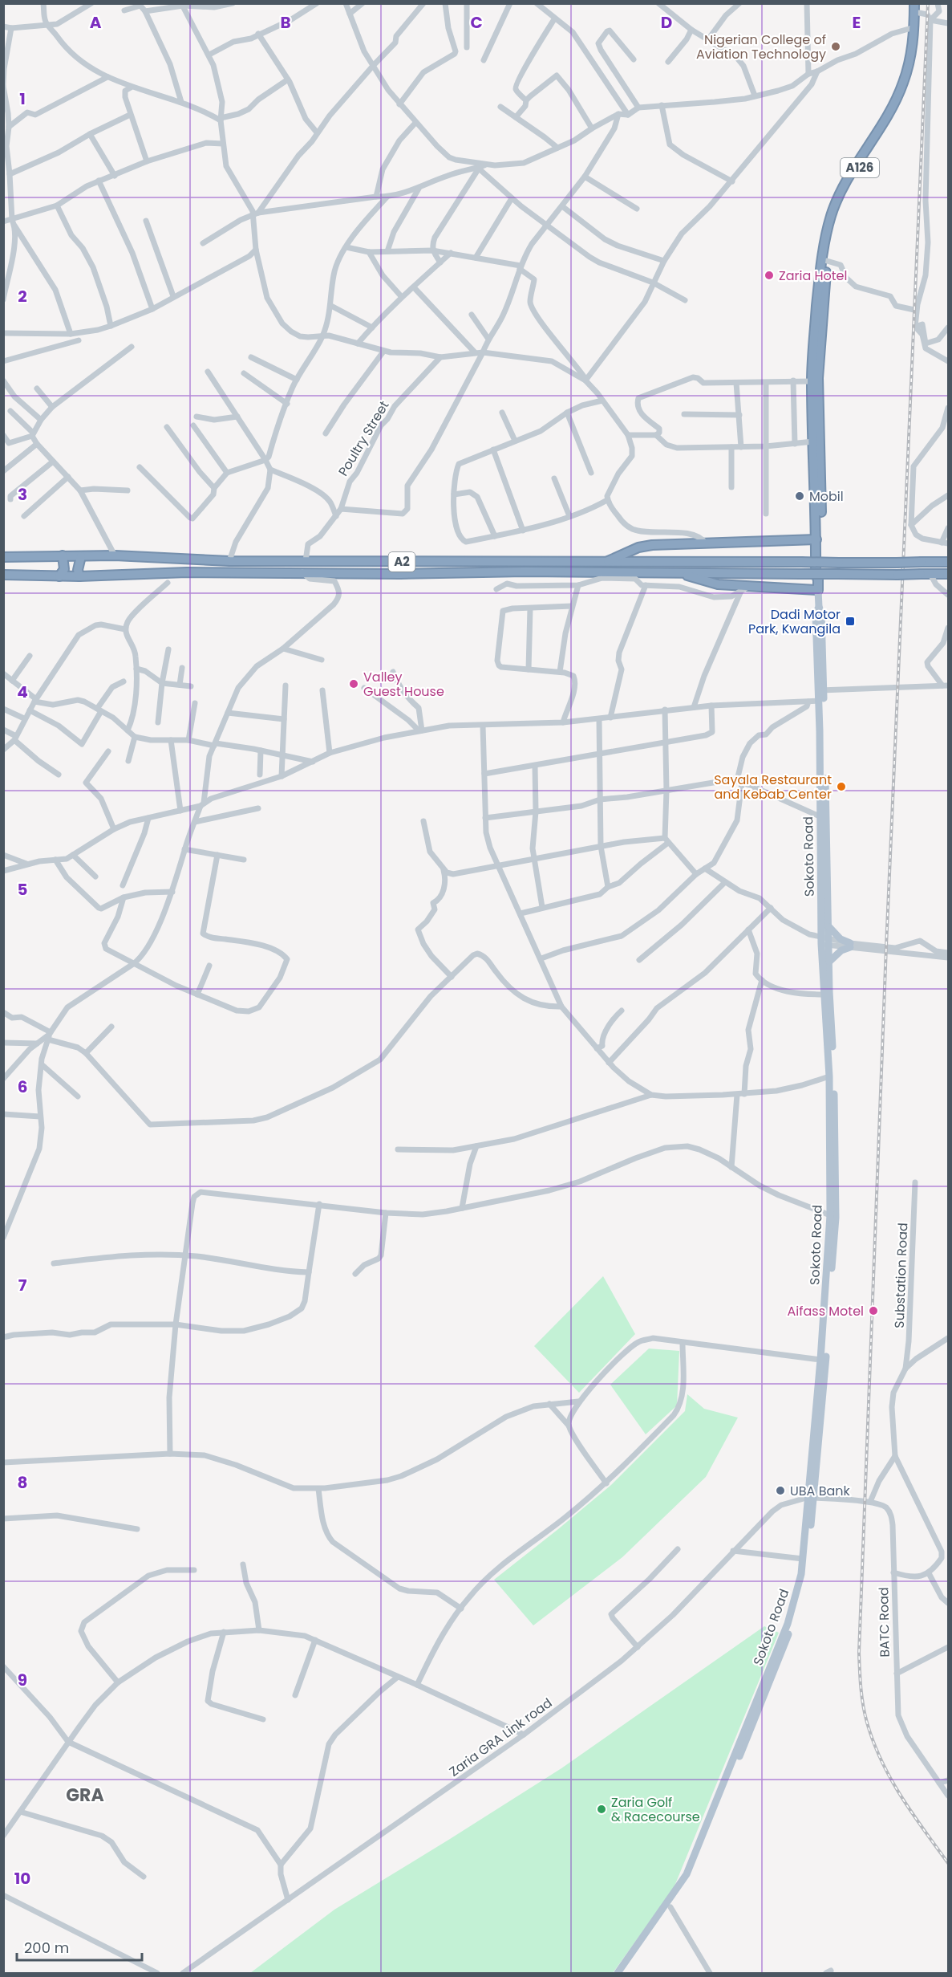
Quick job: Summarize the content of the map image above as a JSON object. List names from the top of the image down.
{
  "streets": {
    "highway": ["A126", "A2"],
    "main road": ["Sokoto Road"],
    "street": [
      "Poultry Street",
      "Substation Road",
      "BATC Road",
      "Zaria GRA Link road"
    ]
  },
  "crossings": [
    ["A126", "Sokoto Road"],
    ["Poultry Street", "A2"],
    ["Sokoto Road", "BATC Road"],
    ["Sokoto Road", "Zaria GRA Link road"],
    ["BATC Road", "Zaria GRA Link road"]
  ],
  "districts": ["GRA"],
  "places": {
    "other": [
      "Nigerian College of Aviation Technology",
      "Zaria Hotel",
      "Mobil",
      "Valley Guest House",
      "Sayala Restaurant and Kebab Center",
      "Aifass Motel",
      "UBA Bank",
      "Zaria Golf & Racecourse"
    ],
    "transit": ["Dadi Motor Park, Kwangila"]
  },
  "scale_bar": "200 m",
  "grid": {
    "columns": [
      "A",
      "B",
      "C",
      "D",
      "E"
    ],
    "rows": [
      "1",
      "2",
      "3",
      "4",
      "5",
      "6",
      "7",
      "8",
      "9",
      "10"
    ]
  }
}
